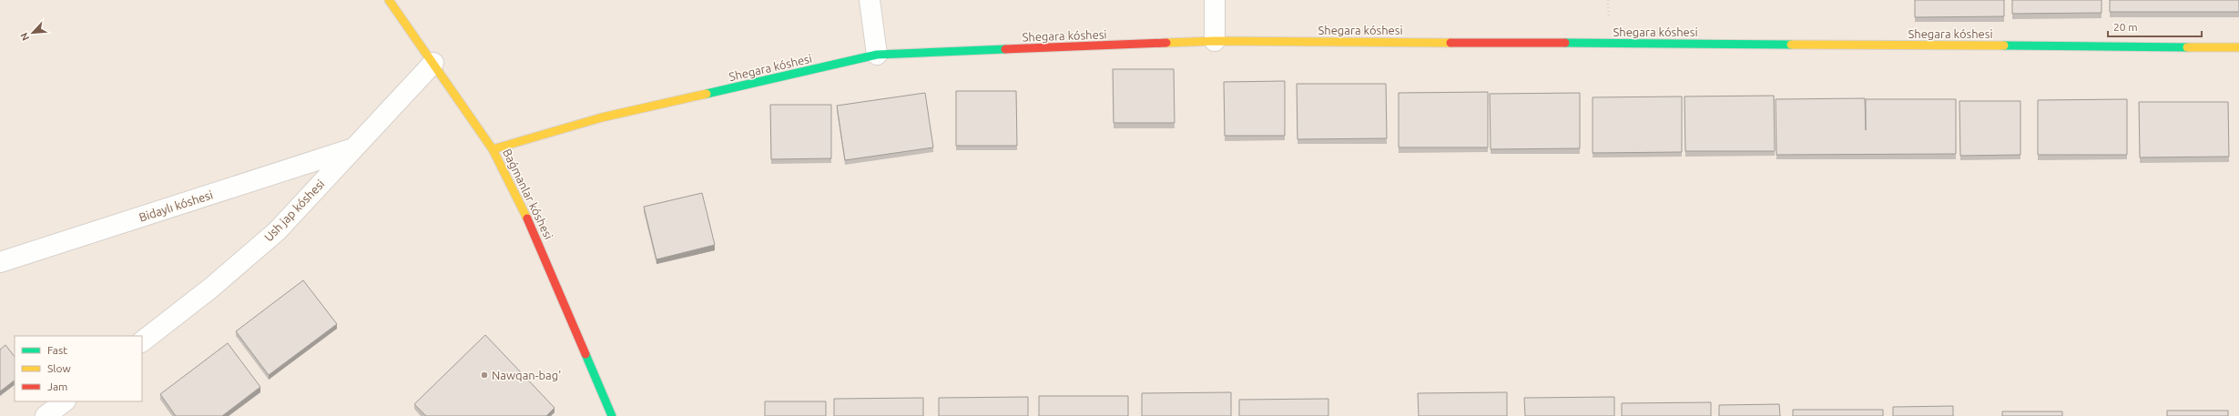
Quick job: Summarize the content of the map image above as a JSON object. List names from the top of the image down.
{
  "streets": {
    "street": [
      "Shegara kóshesi",
      "Baǵmanlar kóshesi",
      "Bidaylı kóshesi",
      "Ush jap kóshesi"
    ]
  },
  "crossings": [
    ["Shegara kóshesi", "Baǵmanlar kóshesi"],
    ["Baǵmanlar kóshesi", "Ush jap kóshesi"],
    ["Bidaylı kóshesi", "Ush jap kóshesi"]
  ],
  "places": ["Nawqan-bag'"],
  "legend": ["Fast", "Slow", "Jam"],
  "scale_bar": "20 m",
  "north": "bottom left"
}
